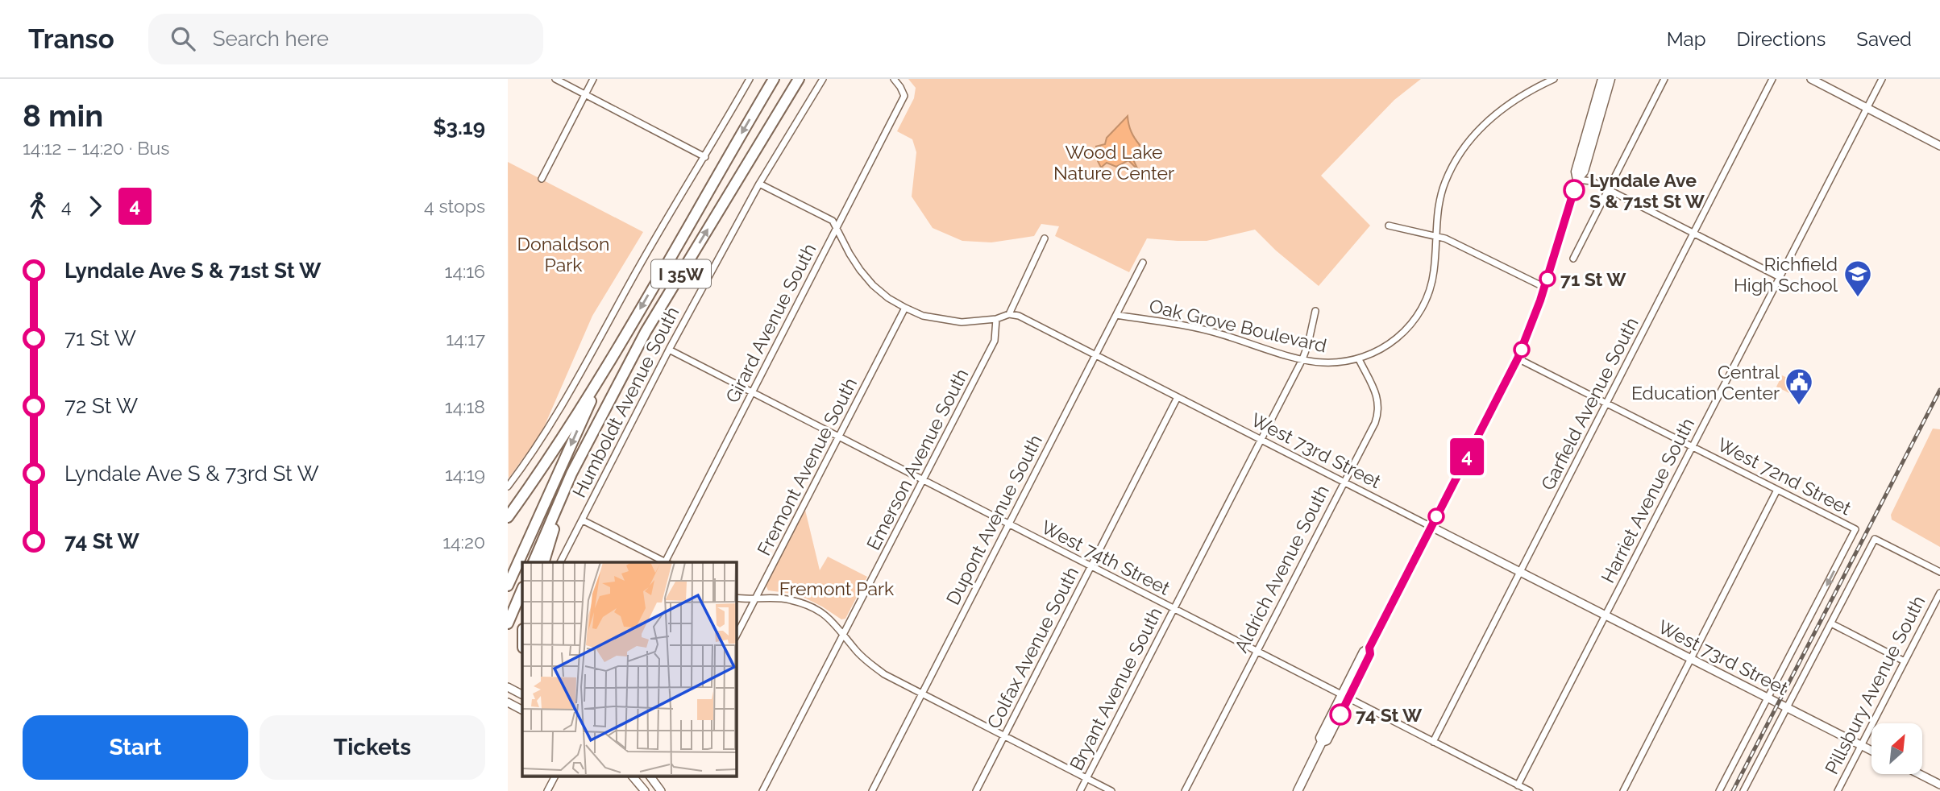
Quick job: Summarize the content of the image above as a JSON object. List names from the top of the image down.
{
  "streets": {
    "highway": ["I 35W"],
    "street": [
      "Girard Avenue South",
      "Oak Grove Boulevard",
      "Humboldt Avenue South",
      "Garfield Avenue South",
      "West 73rd Street",
      "Emerson Avenue South",
      "Fremont Avenue South",
      "West 72nd Street",
      "Harriet Avenue South",
      "Dupont Avenue South",
      "West 74th Street",
      "Aldrich Avenue South",
      "Colfax Avenue South",
      "Pillsbury Avenue South",
      "Bryant Avenue South"
    ]
  },
  "crossings": [
    ["Girard Avenue South", "West 74th Street"],
    ["Oak Grove Boulevard", "Dupont Avenue South"],
    ["Oak Grove Boulevard", "Aldrich Avenue South"],
    ["Oak Grove Boulevard", "Bryant Avenue South"],
    ["Humboldt Avenue South", "West 74th Street"],
    ["Garfield Avenue South", "West 73rd Street"],
    ["Garfield Avenue South", "West 72nd Street"],
    ["Garfield Avenue South", "West 74th Street"],
    ["West 73rd Street", "West 72nd Street"],
    ["West 73rd Street", "Harriet Avenue South"],
    ["West 73rd Street", "Dupont Avenue South"],
    ["West 73rd Street", "Aldrich Avenue South"],
    ["West 73rd Street", "Colfax Avenue South"],
    ["West 73rd Street", "Pillsbury Avenue South"],
    ["West 73rd Street", "Bryant Avenue South"],
    ["Emerson Avenue South", "West 74th Street"],
    ["Fremont Avenue South", "West 74th Street"],
    ["West 72nd Street", "Harriet Avenue South"],
    ["Harriet Avenue South", "West 74th Street"],
    ["Dupont Avenue South", "West 74th Street"],
    ["West 74th Street", "Aldrich Avenue South"],
    ["West 74th Street", "Colfax Avenue South"],
    ["West 74th Street", "Bryant Avenue South"]
  ],
  "parks": ["Wood Lake Nature Center", "Donaldson Park", "Fremont Park"],
  "places": {
    "other": ["Lyndale Ave S & 71st St W", "71 St W", "74 St W"],
    "school or university": ["Richfield High School"],
    "public building": ["Central Education Center"]
  },
  "lines": ["bus line 4"],
  "north": "top right",
  "page": {
    "header": "Transo",
    "search": "Search here",
    "nav": ["Map", "Directions", "Saved"],
    "heading": ["8 min", "14:12 – 14:20 · Bus", "$3.19"],
    "on_map": "4",
    "legs": ["4", "4", "4 stops"],
    "list": [
      {
        "name": "Lyndale Ave S & 71st St W",
        "value": "14:16"
      },
      {
        "name": "71 St W",
        "value": "14:17"
      },
      {
        "name": "72 St W",
        "value": "14:18"
      },
      {
        "name": "Lyndale Ave S & 73rd St W",
        "value": "14:19"
      },
      {
        "name": "74 St W",
        "value": "14:20"
      }
    ],
    "buttons": ["Start", "Tickets"]
  }
}
